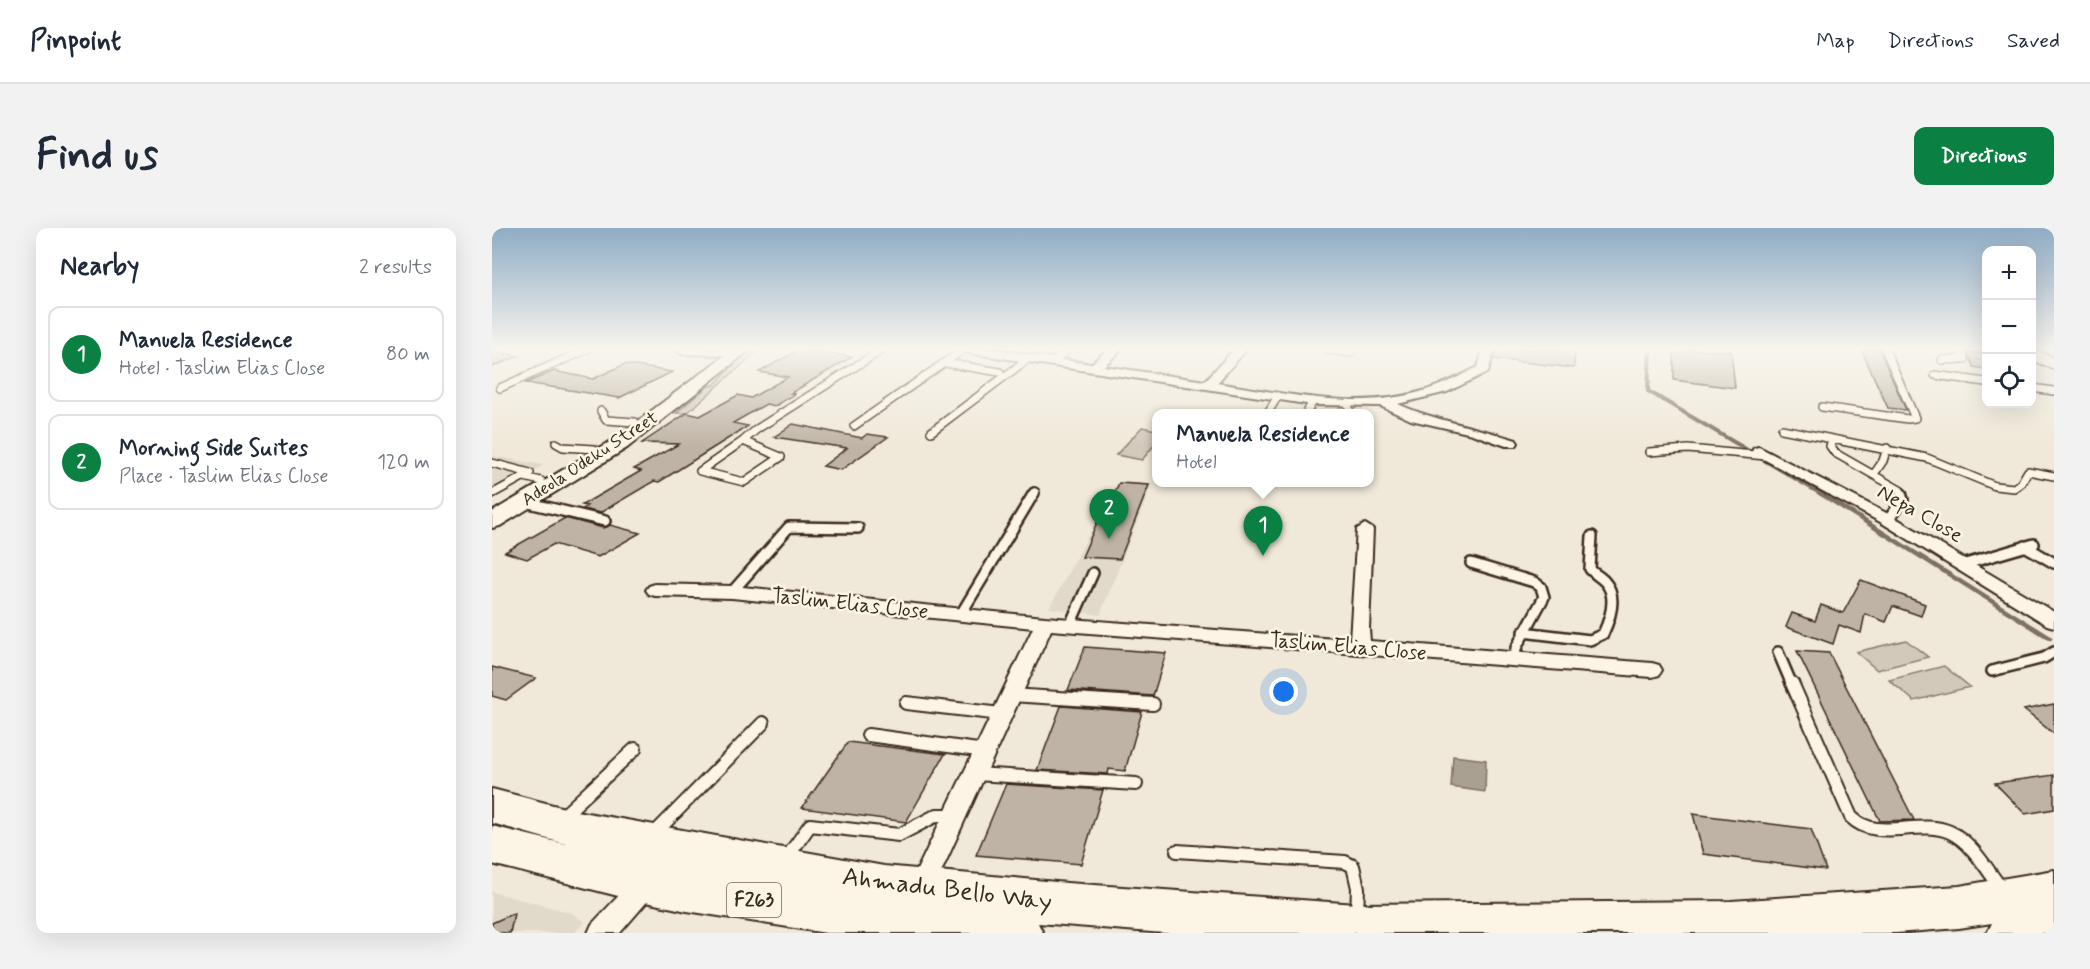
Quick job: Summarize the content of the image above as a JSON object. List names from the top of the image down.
{
  "streets": {
    "highway": ["Ahmadu Bello Way", "F263"],
    "main road": ["Adeola Odeku Street"],
    "street": ["Nepa Close", "Taslim Elias Close"]
  },
  "page": {
    "header": "Pinpoint",
    "nav": ["Map", "Directions", "Saved"],
    "buttons": "Directions",
    "title": "Find us",
    "heading": ["Nearby", "2 results"],
    "map_buttons": ["+", "−"],
    "list": [
      {
        "mark": "1",
        "name": "Manuela Residence",
        "note": "Hotel · Taslim Elias Close",
        "value": "80 m"
      },
      {
        "mark": "2",
        "name": "Morning Side Suites",
        "note": "Place · Taslim Elias Close",
        "value": "120 m"
      }
    ],
    "popup": ["Manuela Residence", "Hotel"],
    "pins": ["2", "1"]
  }
}
